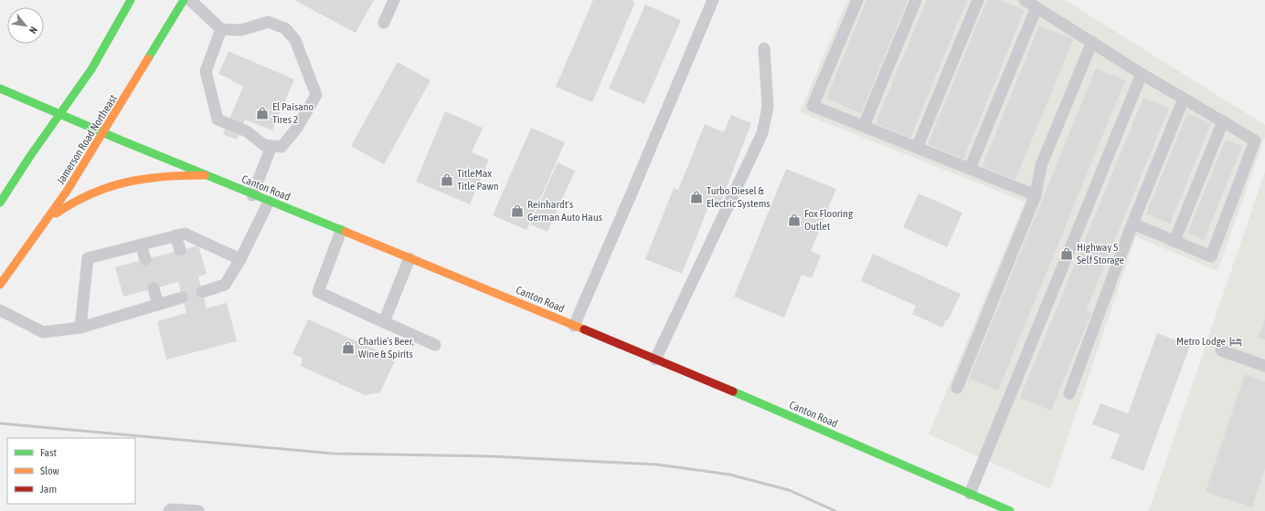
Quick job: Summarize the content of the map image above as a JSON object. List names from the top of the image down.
{
  "streets": {
    "main road": ["Jamerson Road Northeast", "Canton Road"]
  },
  "crossings": [
    ["Jamerson Road Northeast", "Canton Road"]
  ],
  "places": {
    "shop": [
      "El Paisano Tires 2",
      "TitleMax Title Pawn",
      "Turbo Diesel & Electric Systems",
      "Reinhardt's German Auto Haus",
      "Fox Flooring Outlet",
      "Highway 5 Self Storage",
      "Charlie's Beer, Wine & Spirits"
    ],
    "hotel": ["Metro Lodge"]
  },
  "legend": ["Fast", "Slow", "Jam"],
  "north": "bottom right"
}
